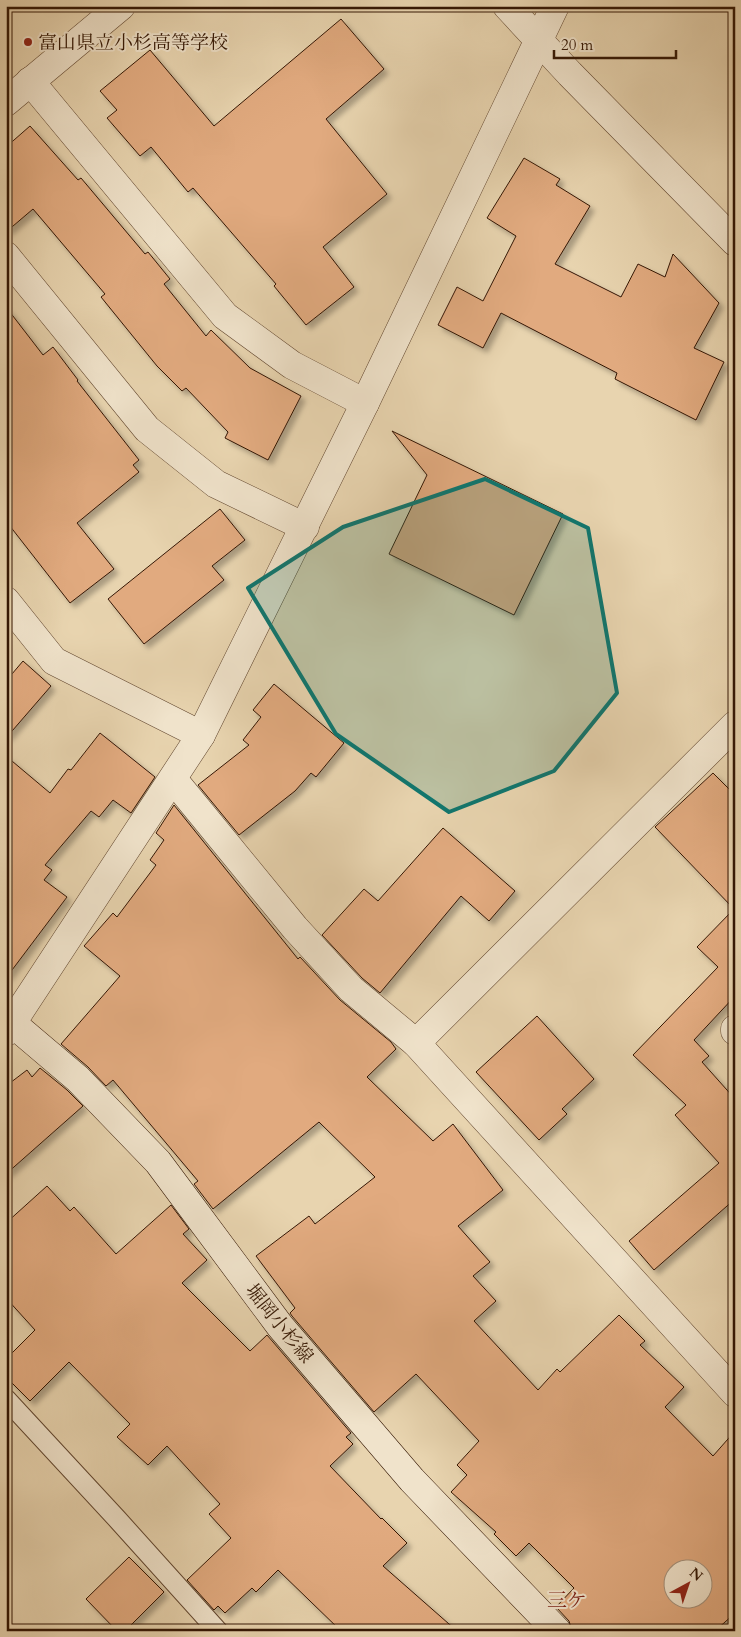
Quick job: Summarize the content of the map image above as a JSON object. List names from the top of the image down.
{
  "streets": {
    "street": ["堀岡小杉線"]
  },
  "districts": ["三ケ"],
  "places": ["富山県立小杉高等学校"],
  "scale_bar": "20 m",
  "north": "top right"
}
